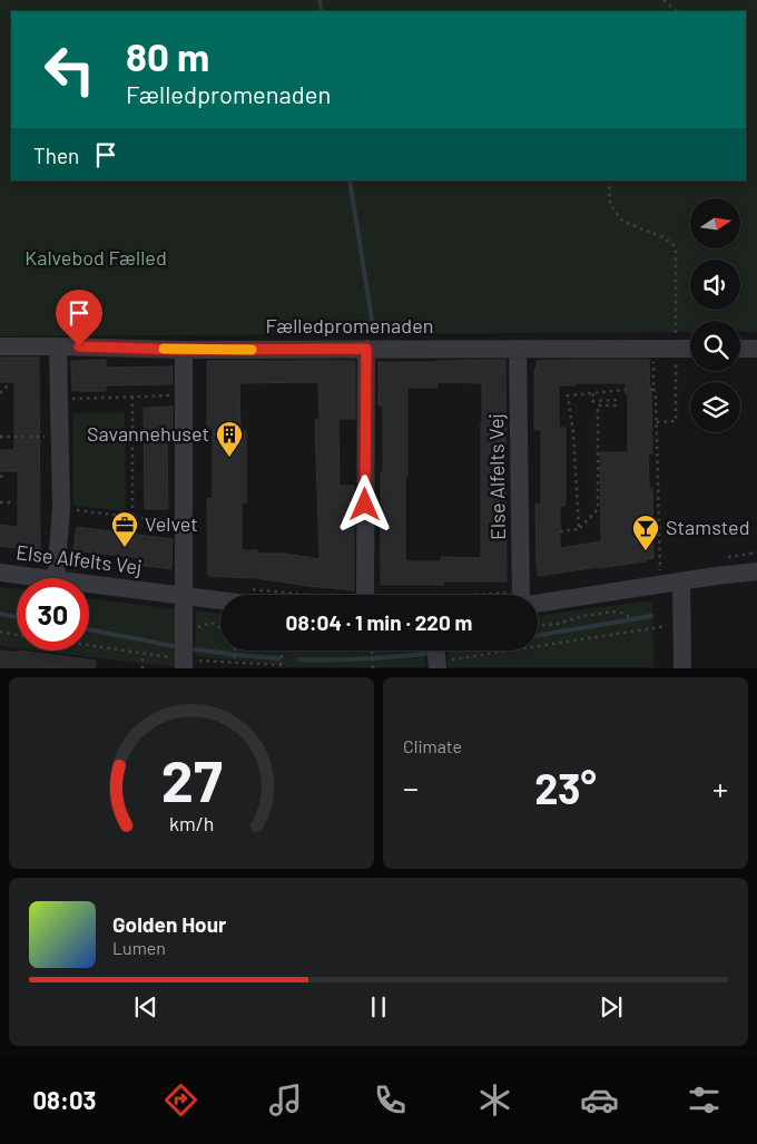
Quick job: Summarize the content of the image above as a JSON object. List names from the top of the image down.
{
  "streets": {
    "street": ["Fælledpromenaden", "Else Alfelts Vej"]
  },
  "crossings": [
    ["Fælledpromenaden", "Else Alfelts Vej"]
  ],
  "parks": ["Kalvebod Fælled"],
  "places": {
    "building": ["Savannehuset"],
    "office": ["Velvet"],
    "bar": ["Stamsted"]
  },
  "north": "right",
  "page": {
    "turn": ["80 m", "Fælledpromenaden"],
    "then": "Then",
    "limit": "30",
    "trip": "08:04 · 1 min · 220 m",
    "tile": "Climate",
    "heat": ["−", "23°", "+"],
    "song": ["Golden Hour", "Lumen"],
    "tabs": "08:03",
    "gauge": ["27", "km/h"]
  }
}
